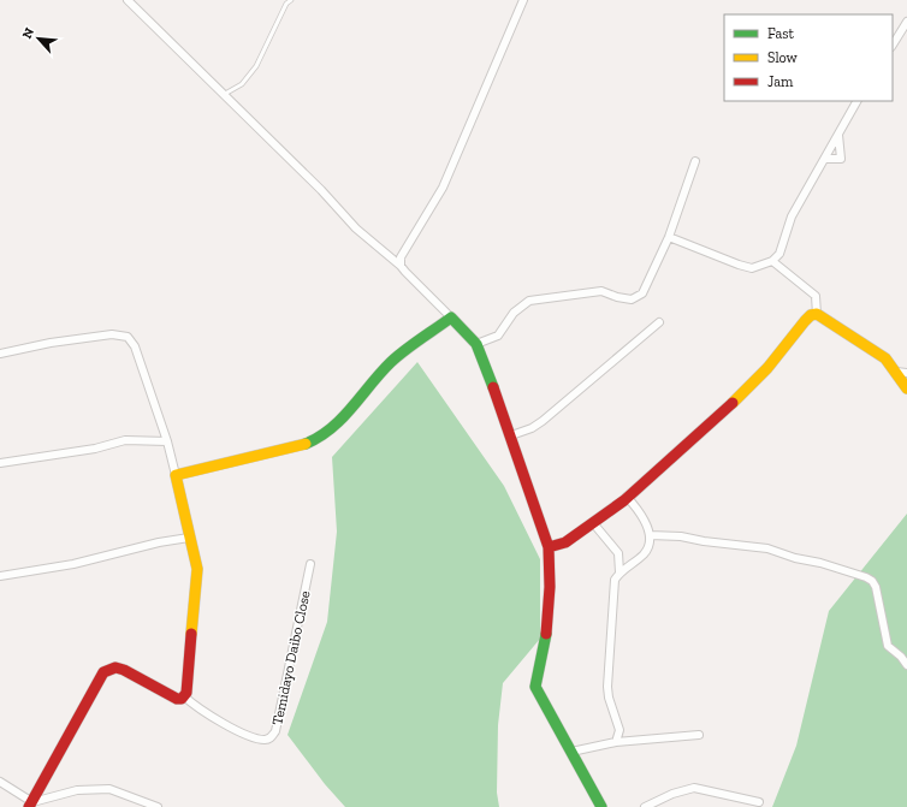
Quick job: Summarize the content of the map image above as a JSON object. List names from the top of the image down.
{
  "streets": {
    "street": ["Temidayo Daibo Close"]
  },
  "legend": ["Fast", "Slow", "Jam"],
  "north": "top left"
}
